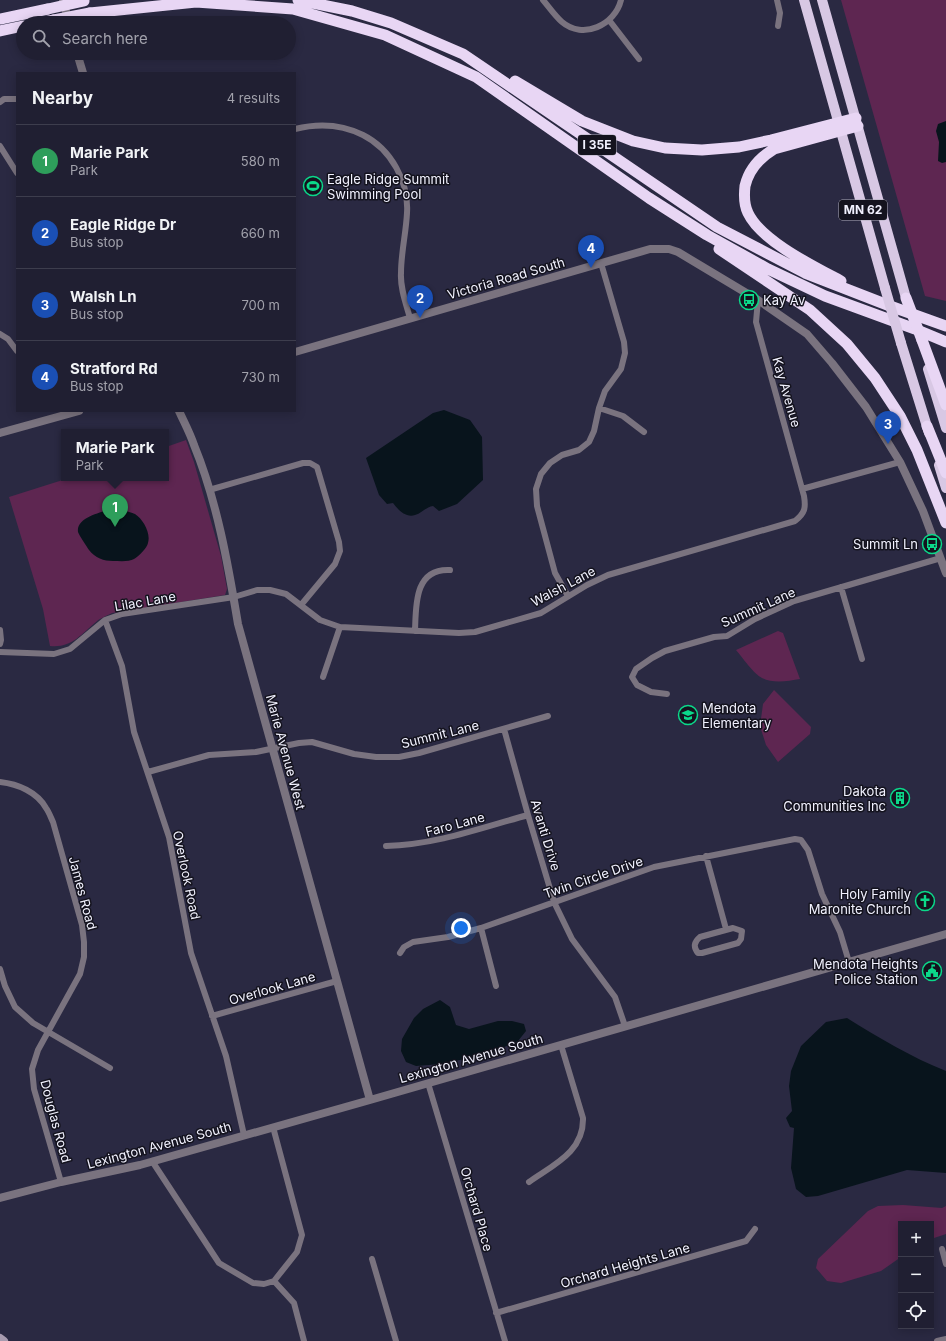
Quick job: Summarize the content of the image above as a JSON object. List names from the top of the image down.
{
  "streets": {
    "highway": ["I 35E", "MN 62"],
    "street": [
      "Victoria Road South",
      "Kay Avenue",
      "Walsh Lane",
      "Lilac Lane",
      "Summit Lane",
      "Marie Avenue West",
      "Faro Lane",
      "Avanti Drive",
      "Overlook Road",
      "Twin Circle Drive",
      "James Road",
      "Overlook Lane",
      "Lexington Avenue South",
      "Douglas Road",
      "Orchard Place",
      "Orchard Heights Lane"
    ]
  },
  "crossings": [
    ["Victoria Road South", "Kay Avenue"],
    ["Victoria Road South", "Summit Lane"],
    ["Kay Avenue", "Walsh Lane"],
    ["Walsh Lane", "Lilac Lane"],
    ["Walsh Lane", "Marie Avenue West"],
    ["Lilac Lane", "Marie Avenue West"],
    ["Lilac Lane", "Overlook Road"],
    ["Summit Lane", "Marie Avenue West"],
    ["Summit Lane", "Avanti Drive"],
    ["Summit Lane", "Overlook Road"],
    ["Marie Avenue West", "Overlook Lane"],
    ["Marie Avenue West", "Lexington Avenue South"],
    ["Faro Lane", "Avanti Drive"],
    ["Avanti Drive", "Twin Circle Drive"],
    ["Avanti Drive", "Lexington Avenue South"],
    ["Overlook Road", "Overlook Lane"],
    ["Overlook Road", "Lexington Avenue South"],
    ["Twin Circle Drive", "Lexington Avenue South"],
    ["James Road", "Douglas Road"],
    ["Lexington Avenue South", "Douglas Road"],
    ["Lexington Avenue South", "Orchard Place"],
    ["Orchard Place", "Orchard Heights Lane"]
  ],
  "places": {
    "sports": ["Eagle Ridge Summit Swimming Pool"],
    "bus stop": ["Kay Av", "Summit Ln"],
    "school or university": ["Mendota Elementary"],
    "building": ["Dakota Communities Inc"],
    "church": ["Holy Family Maronite Church"],
    "public building": ["Mendota Heights Police Station"]
  },
  "page": {
    "search": "Search here",
    "heading": ["Nearby", "4 results"],
    "list": [
      {
        "mark": "1",
        "name": "Marie Park",
        "note": "Park",
        "value": "580 m"
      },
      {
        "mark": "2",
        "name": "Eagle Ridge Dr",
        "note": "Bus stop",
        "value": "660 m"
      },
      {
        "mark": "3",
        "name": "Walsh Ln",
        "note": "Bus stop",
        "value": "700 m"
      },
      {
        "mark": "4",
        "name": "Stratford Rd",
        "note": "Bus stop",
        "value": "730 m"
      }
    ],
    "pins": [
      "4",
      "2",
      "3",
      "1"
    ],
    "popup": ["Marie Park", "Park"],
    "map_buttons": ["+", "−"]
  }
}
